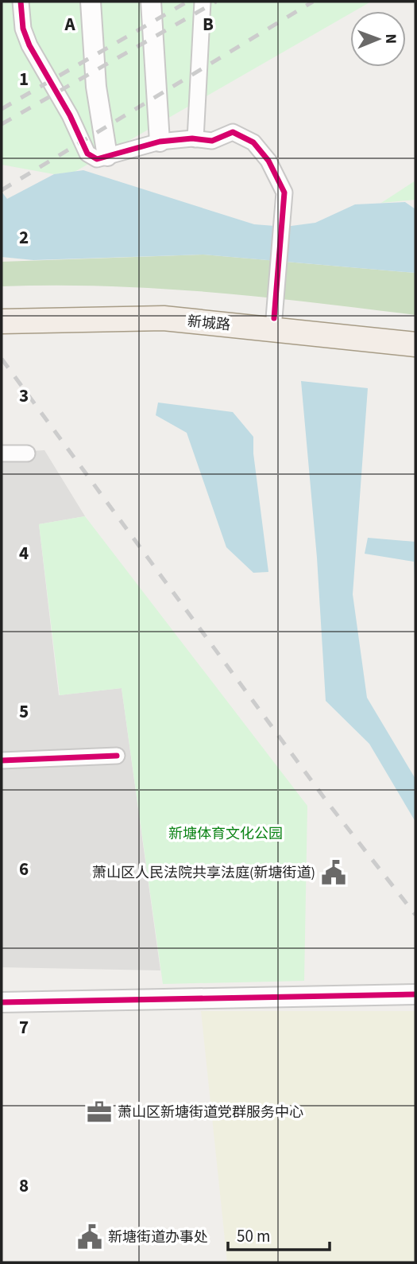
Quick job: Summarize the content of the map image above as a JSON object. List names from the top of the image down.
{
  "streets": {
    "main road": ["新城路"]
  },
  "parks": ["新塘体育文化公园"],
  "places": {
    "public building": ["萧山区人民法院共享法庭(新塘街道)", "新塘街道办事处"],
    "office": ["萧山区新塘街道党群服务中心"]
  },
  "scale_bar": "50 m",
  "north": "right",
  "grid": {
    "columns": ["A", "B"],
    "rows": [
      "1",
      "2",
      "3",
      "4",
      "5",
      "6",
      "7",
      "8"
    ]
  }
}
